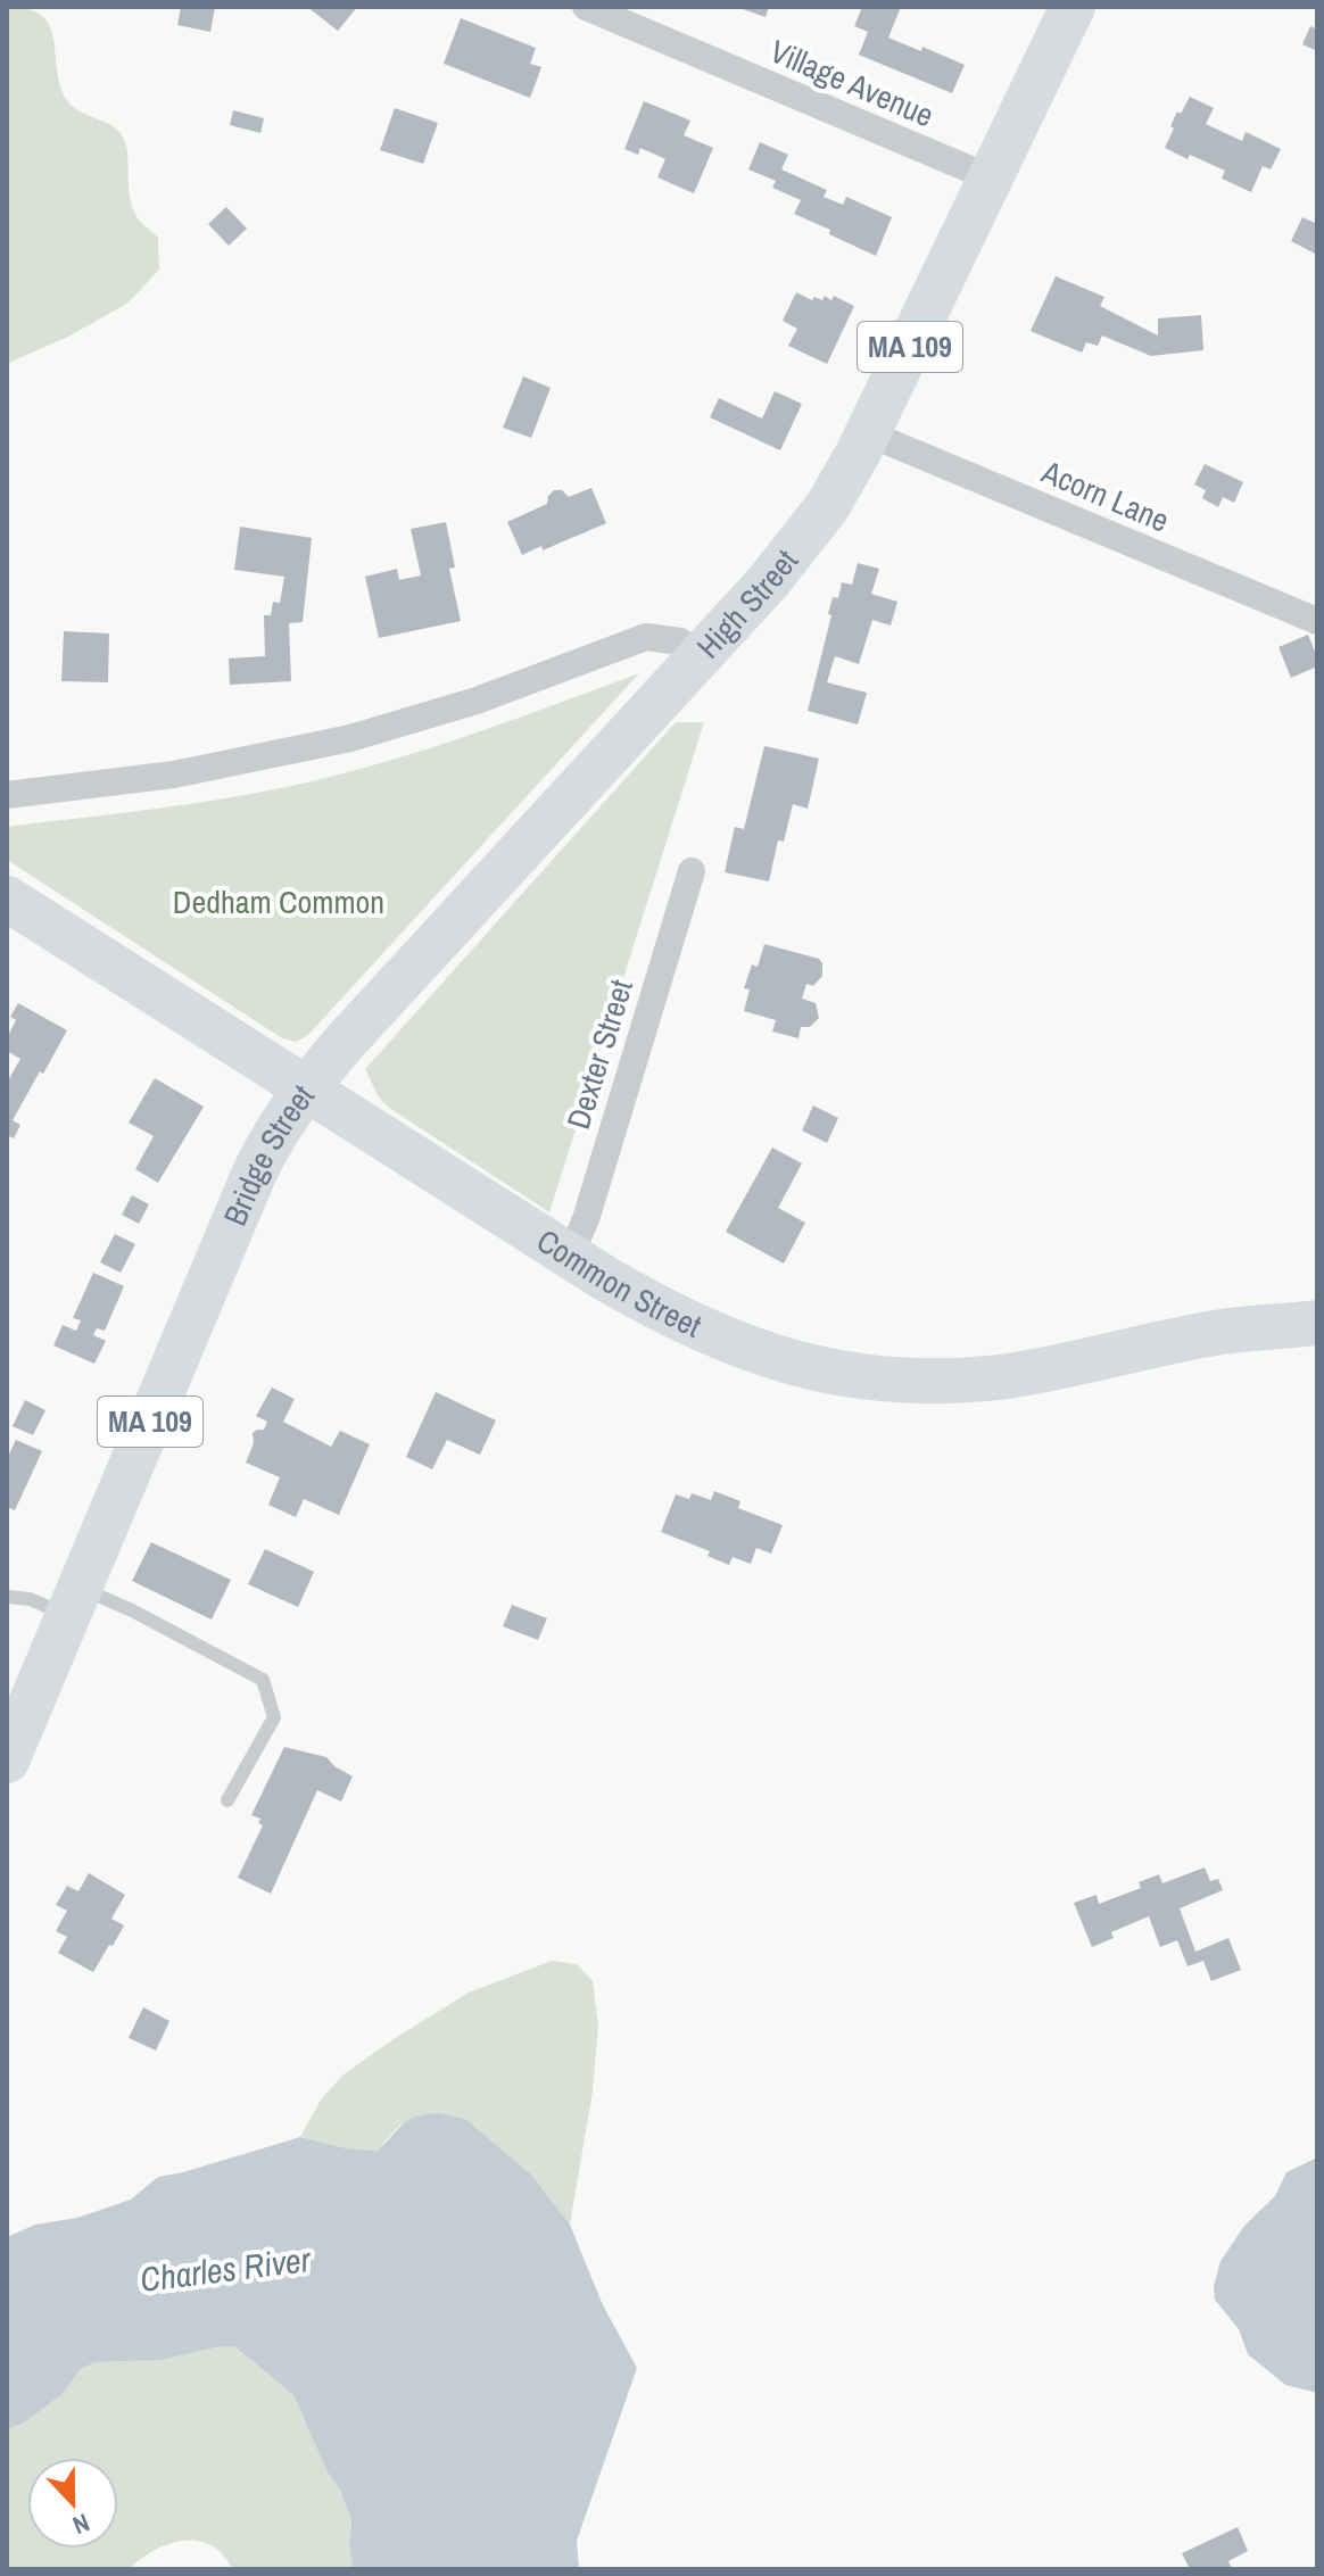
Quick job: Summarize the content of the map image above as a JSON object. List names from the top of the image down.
{
  "streets": {
    "main road": [
      "MA 109",
      "High Street",
      "Bridge Street",
      "Common Street"
    ],
    "street": ["Village Avenue", "Acorn Lane", "Dexter Street"]
  },
  "crossings": [
    ["Village Avenue", "High Street"],
    ["Acorn Lane", "High Street"],
    ["High Street", "Bridge Street"],
    ["Dexter Street", "Common Street"],
    ["Bridge Street", "Common Street"]
  ],
  "water": ["Charles River"],
  "parks": ["Dedham Common"],
  "north": "bottom"
}
